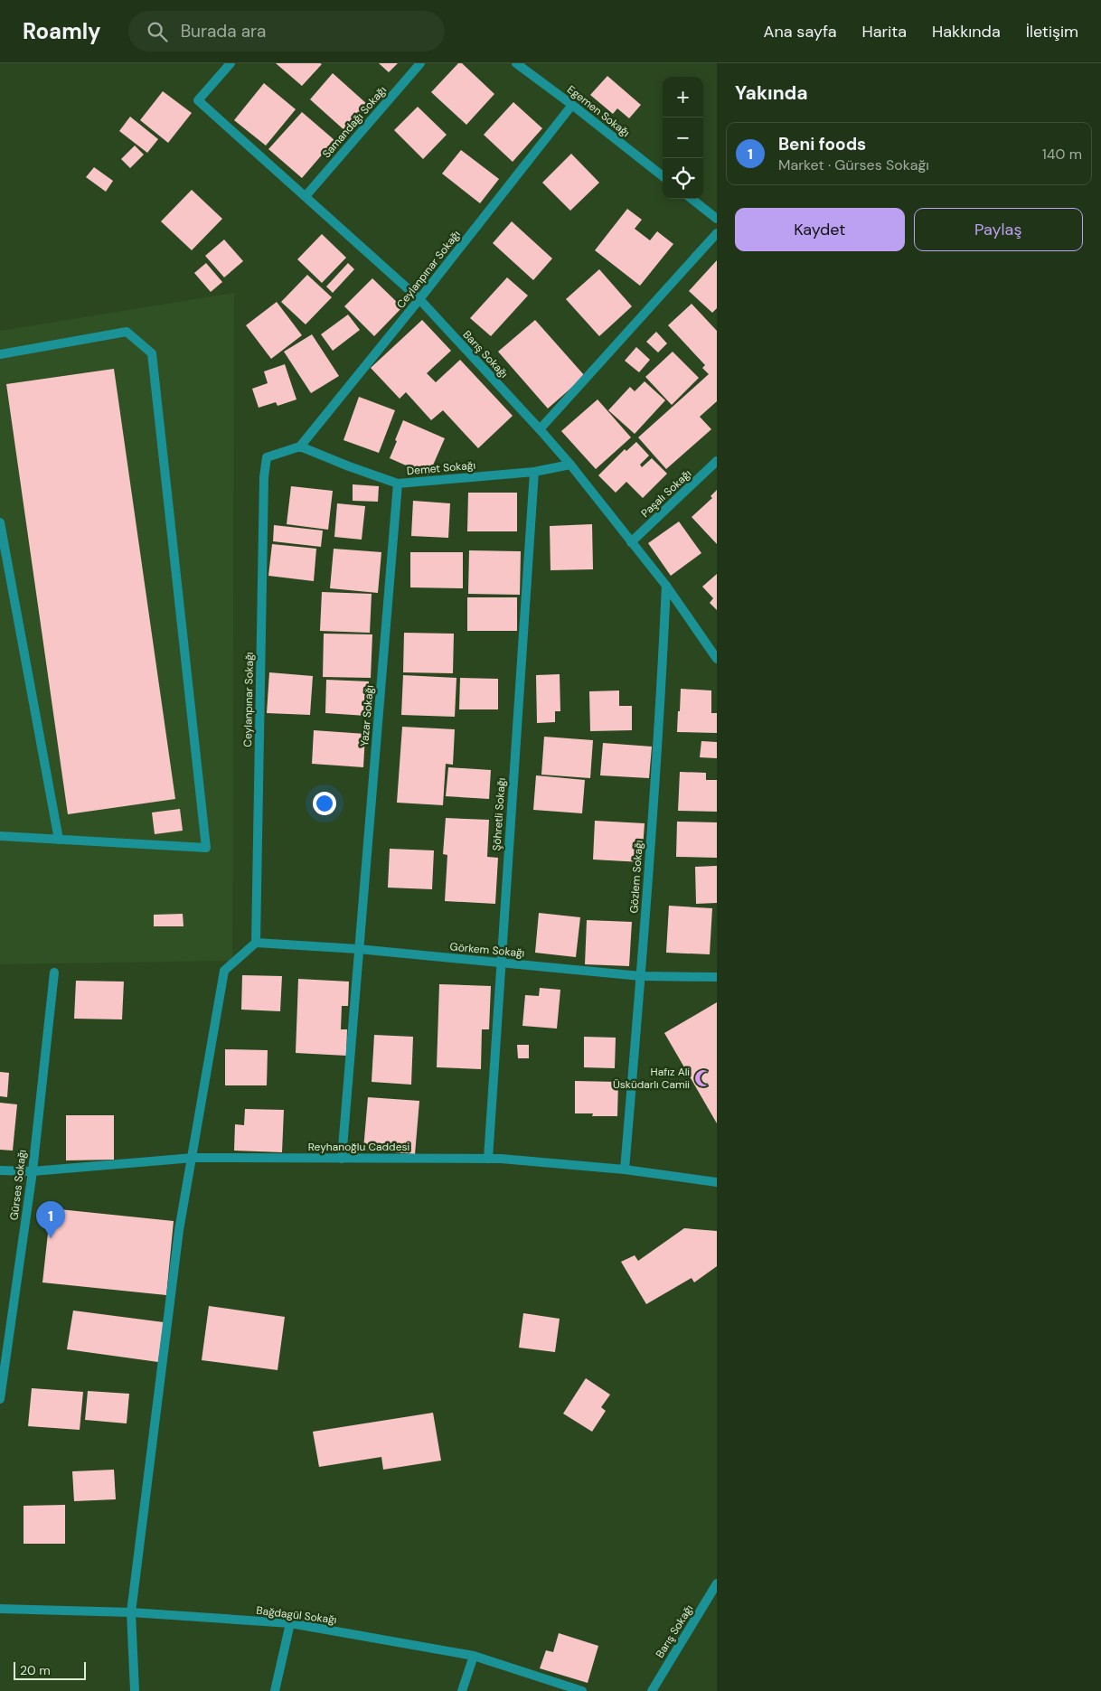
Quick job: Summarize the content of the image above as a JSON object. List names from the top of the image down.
{
  "streets": {
    "street": [
      "Egemen Sokağı",
      "Samandağı Sokağı",
      "Ceylanpınar Sokağı",
      "Barış Sokağı",
      "Demet Sokağı",
      "Paşalı Sokağı",
      "Yazar Sokağı",
      "Şöhretli Sokağı",
      "Gözlem Sokağı",
      "Görkem Sokağı",
      "Reyhanoğlu Caddesi",
      "Gürses Sokağı",
      "Bağdagül Sokağı"
    ]
  },
  "crossings": [
    ["Egemen Sokağı", "Ceylanpınar Sokağı"],
    ["Samandağı Sokağı", "Barış Sokağı"],
    ["Ceylanpınar Sokağı", "Barış Sokağı"],
    ["Ceylanpınar Sokağı", "Demet Sokağı"],
    ["Ceylanpınar Sokağı", "Görkem Sokağı"],
    ["Barış Sokağı", "Demet Sokağı"],
    ["Barış Sokağı", "Paşalı Sokağı"],
    ["Barış Sokağı", "Gözlem Sokağı"],
    ["Demet Sokağı", "Yazar Sokağı"],
    ["Demet Sokağı", "Şöhretli Sokağı"],
    ["Yazar Sokağı", "Görkem Sokağı"],
    ["Yazar Sokağı", "Reyhanoğlu Caddesi"],
    ["Şöhretli Sokağı", "Görkem Sokağı"],
    ["Şöhretli Sokağı", "Reyhanoğlu Caddesi"],
    ["Gözlem Sokağı", "Görkem Sokağı"],
    ["Gözlem Sokağı", "Reyhanoğlu Caddesi"],
    ["Reyhanoğlu Caddesi", "Gürses Sokağı"]
  ],
  "places": {
    "mosque": ["Hafız Ali Üsküdarlı Camii"]
  },
  "scale_bar": "20 m",
  "page": {
    "header": "Roamly",
    "search": "Burada ara",
    "nav": [
      "Ana sayfa",
      "Harita",
      "Hakkında",
      "İletişim"
    ],
    "heading": "Yakında",
    "map_buttons": ["+", "−"],
    "list": [
      {
        "mark": "1",
        "name": "Beni foods",
        "note": "Market · Gürses Sokağı",
        "value": "140 m"
      }
    ],
    "buttons": ["Kaydet", "Paylaş"],
    "pins": "1",
    "scale": "20 m"
  }
}
